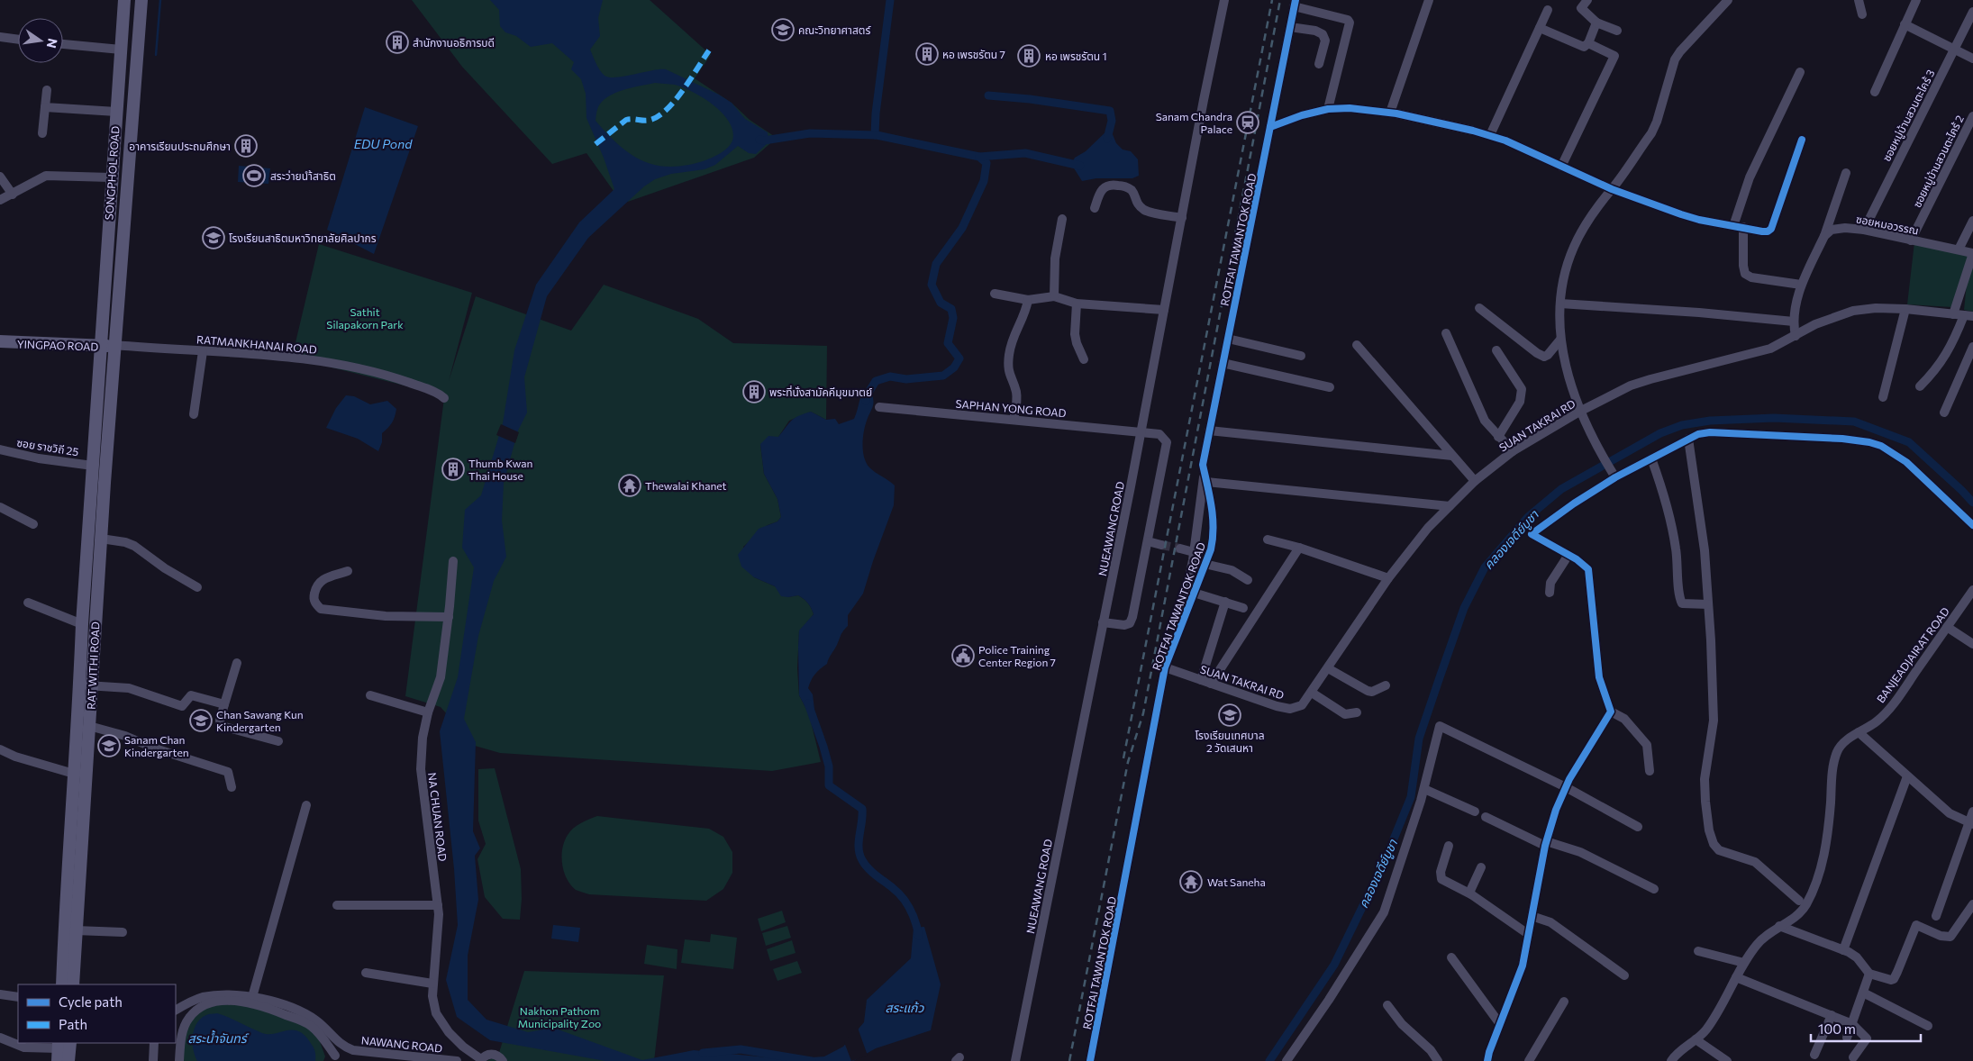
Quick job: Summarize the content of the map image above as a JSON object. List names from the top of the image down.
{
  "streets": {
    "main road": ["SONGPHOL ROAD", "YINGPAO ROAD", "RAT WITHI ROAD"],
    "street": [
      "ซอยหมู่บ้านสวนตะไคร้ 3",
      "ซอยหมู่บ้านสวนตะไคร้ 2",
      "ซอยหมอวรรณ",
      "ROTFAI TAWANTOK ROAD",
      "RATMANKHANAI ROAD",
      "SAPHAN YONG ROAD",
      "SUAN TAKRAI RD",
      "ซอย ราชวิถี 25",
      "NUEAWANG ROAD",
      "BANJEADJAIRAT ROAD",
      "NA CHUAN ROAD",
      "NAWANG ROAD"
    ]
  },
  "crossings": [
    ["ซอยหมู่บ้านสวนตะไคร้ 3", "ซอยหมอวรรณ"],
    ["ซอยหมู่บ้านสวนตะไคร้ 2", "ซอยหมอวรรณ"],
    ["SONGPHOL ROAD", "RATMANKHANAI ROAD"],
    ["SONGPHOL ROAD", "YINGPAO ROAD"],
    ["SONGPHOL ROAD", "RAT WITHI ROAD"],
    ["ROTFAI TAWANTOK ROAD", "SUAN TAKRAI RD"],
    ["RATMANKHANAI ROAD", "YINGPAO ROAD"],
    ["RATMANKHANAI ROAD", "RAT WITHI ROAD"],
    ["YINGPAO ROAD", "RAT WITHI ROAD"],
    ["SAPHAN YONG ROAD", "NUEAWANG ROAD"],
    ["ซอย ราชวิถี 25", "RAT WITHI ROAD"]
  ],
  "water": [
    "EDU Pond",
    "คลองเจดีย์บูชา",
    "สระแก้ว",
    "สระน้ำจันทร์"
  ],
  "parks": ["Sathit Silapakorn Park", "Nakhon Pathom Municipality Zoo"],
  "places": {
    "school or university": [
      "คณะวิทยาศาสตร์",
      "โรงเรียนสาธิตมหาวิทยาลัยศิลปากร",
      "โรงเรียนเทศบาล 2 วัดเสนหา",
      "Chan Sawang Kun Kindergarten",
      "Sanam Chan Kindergarten"
    ],
    "building": [
      "สำนักงานอธิการบดี",
      "หอ เพรชรัตน 7",
      "หอ เพรชรัตน 1",
      "อาคารเรียนประถมศึกษา",
      "พระที่นั่งสามัคคีมุขมาตย์",
      "Thumb Kwan Thai House"
    ],
    "station": ["Sanam Chandra Palace"],
    "sports": ["สระว่ายนำ้สาธิต"],
    "temple": ["Thewalai Khanet", "Wat Saneha"],
    "public building": ["Police Training Center Region 7"]
  },
  "legend": ["Cycle path", "Path"],
  "scale_bar": "100 m",
  "north": "right"
}
